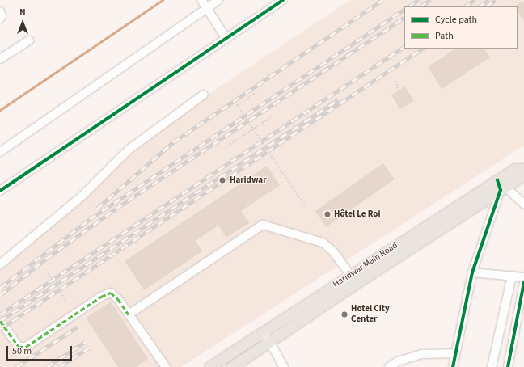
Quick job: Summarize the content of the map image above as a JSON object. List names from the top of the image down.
{
  "streets": {
    "main road": ["Haridwar Main Road"]
  },
  "places": ["Haridwar", "Hôtel Le Roi", "Hotel City Center"],
  "legend": ["Cycle path", "Path"],
  "scale_bar": "50 m",
  "north": "top"
}
